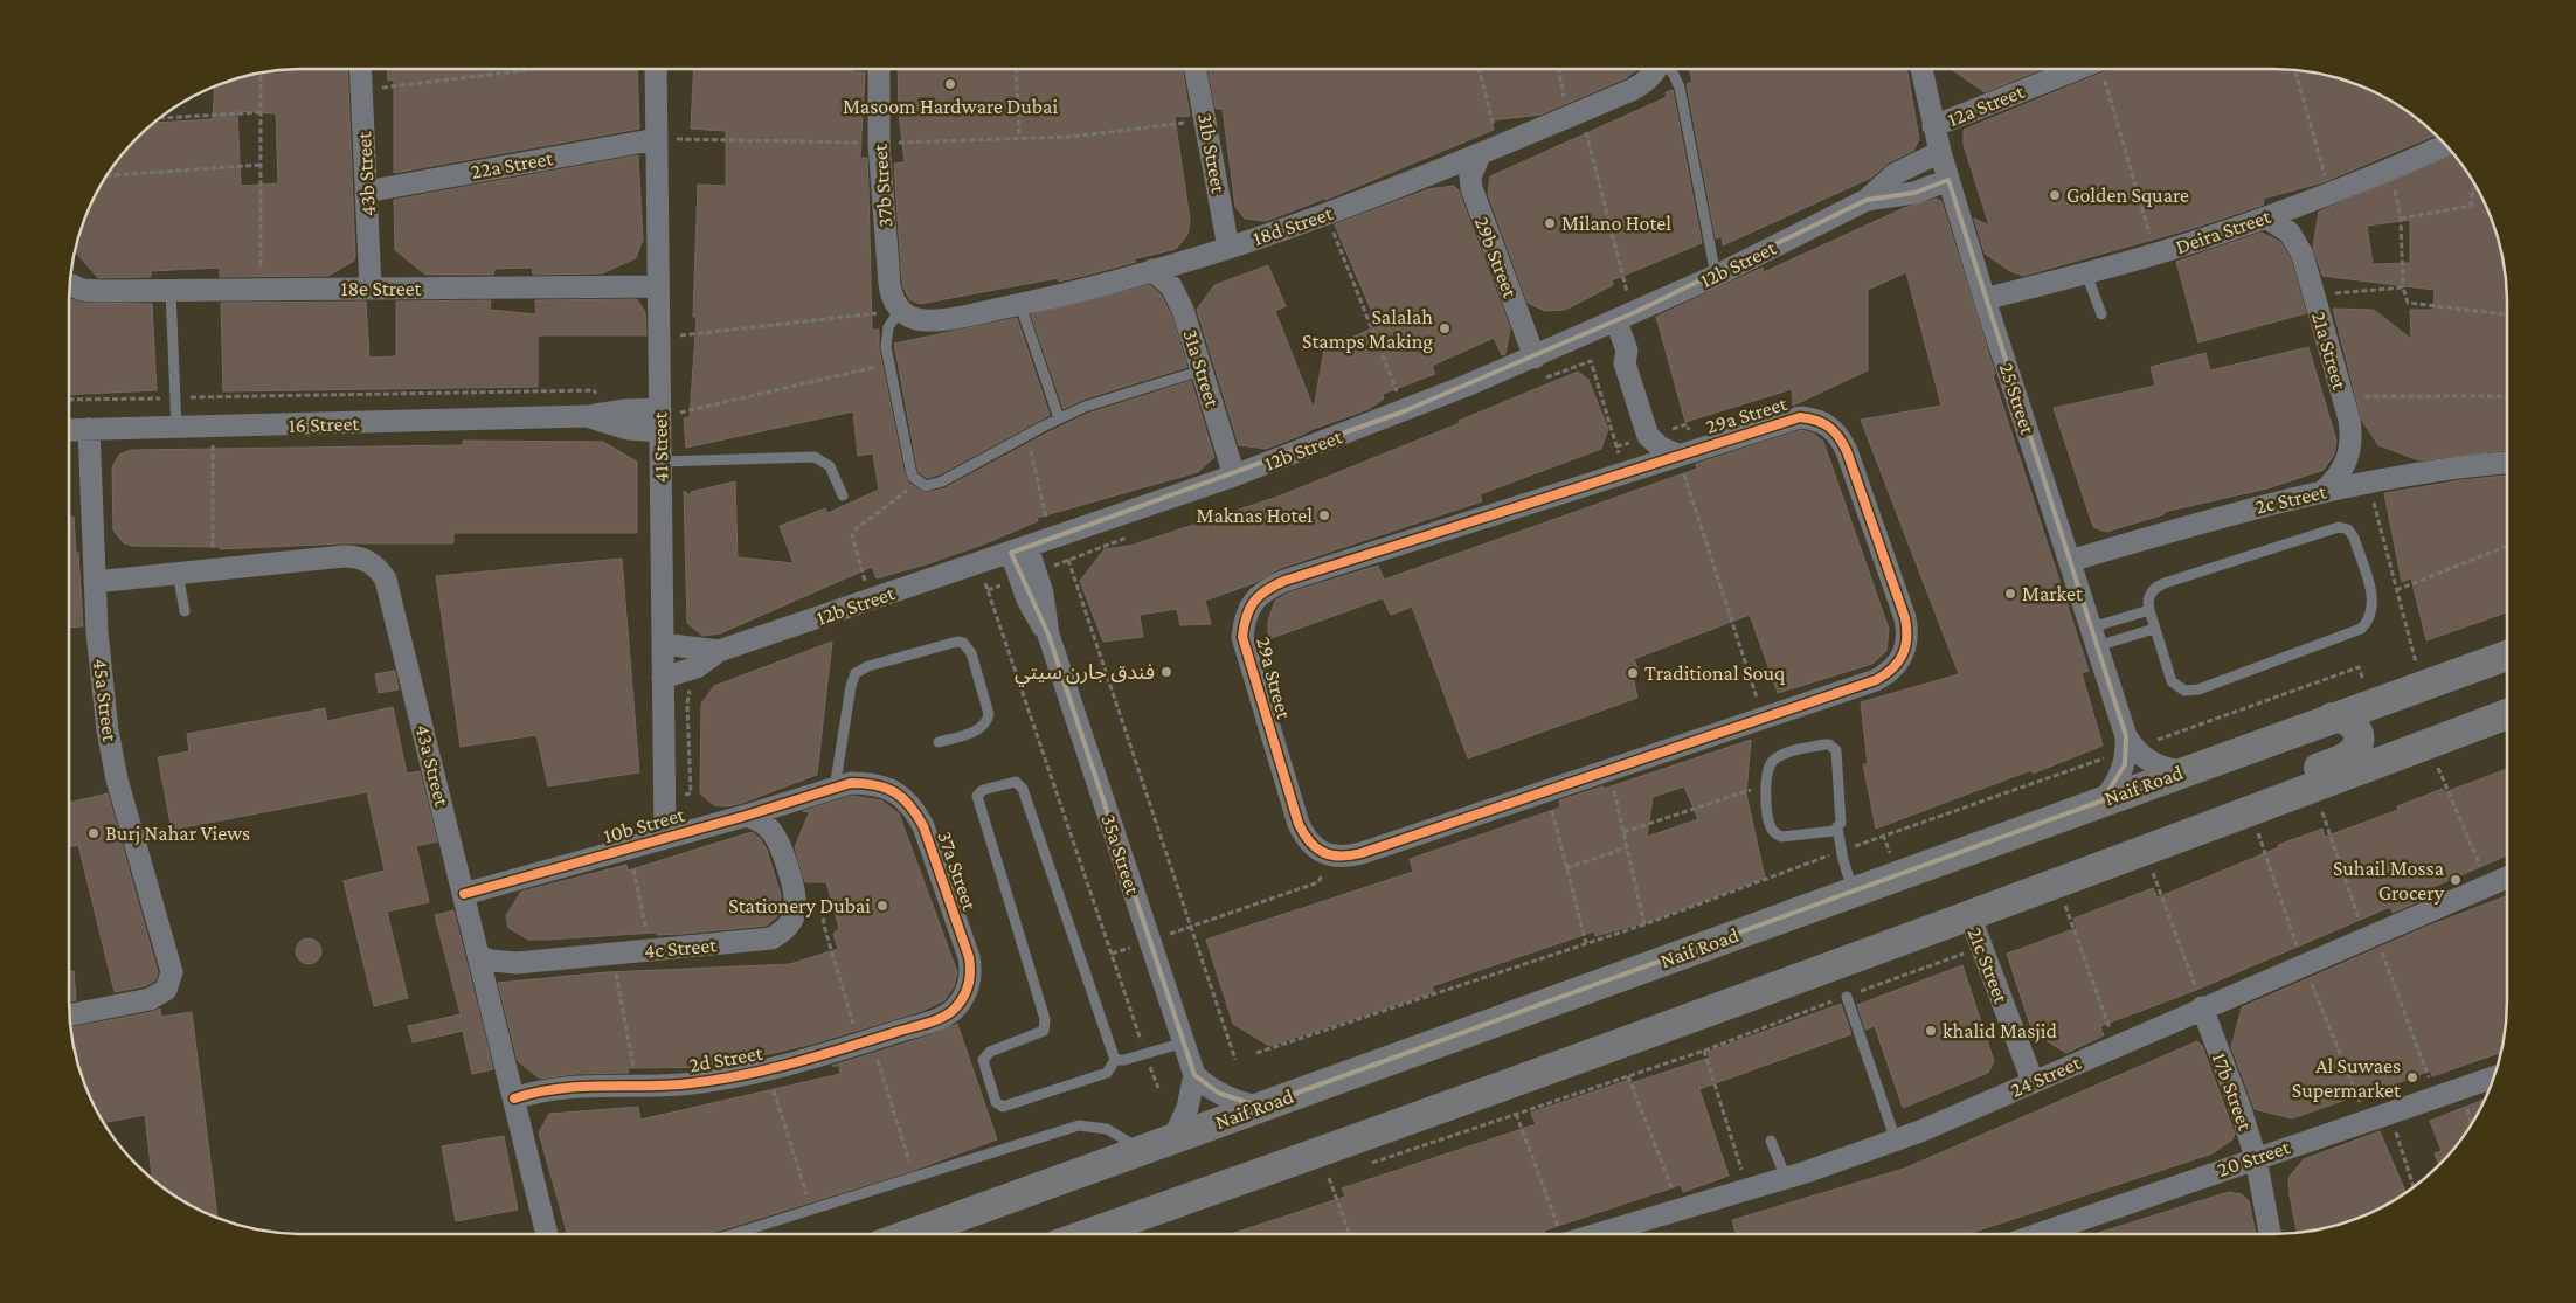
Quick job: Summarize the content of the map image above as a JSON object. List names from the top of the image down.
{
  "streets": {
    "main road": ["Naif Road"],
    "street": [
      "12a Street",
      "31b Street",
      "22a Street",
      "43b Street",
      "37b Street",
      "18d Street",
      "Deira Street",
      "29b Street",
      "12b Street",
      "18e Street",
      "21a Street",
      "31a Street",
      "25 Street",
      "29a Street",
      "16 Street",
      "41 Street",
      "2c Street",
      "45a Street",
      "43a Street",
      "10b Street",
      "35a Street",
      "37a Street",
      "4c Street",
      "21c Street",
      "2d Street",
      "24 Street",
      "17b Street",
      "20 Street"
    ]
  },
  "crossings": [
    ["12a Street", "25 Street"],
    ["31b Street", "18d Street"],
    ["22a Street", "43b Street"],
    ["22a Street", "41 Street"],
    ["43b Street", "18e Street"],
    ["37b Street", "18d Street"],
    ["18d Street", "29b Street"],
    ["18d Street", "31a Street"],
    ["Deira Street", "21a Street"],
    ["Deira Street", "25 Street"],
    ["29b Street", "12b Street"],
    ["12b Street", "31a Street"],
    ["12b Street", "25 Street"],
    ["12b Street", "41 Street"],
    ["12b Street", "35a Street"],
    ["18e Street", "41 Street"],
    ["21a Street", "2c Street"],
    ["25 Street", "2c Street"],
    ["25 Street", "Naif Road"],
    ["16 Street", "41 Street"],
    ["16 Street", "45a Street"],
    ["41 Street", "10b Street"],
    ["45a Street", "43a Street"],
    ["43a Street", "10b Street"],
    ["43a Street", "4c Street"],
    ["43a Street", "2d Street"],
    ["Naif Road", "35a Street"],
    ["10b Street", "37a Street"],
    ["10b Street", "4c Street"],
    ["37a Street", "2d Street"],
    ["21c Street", "24 Street"],
    ["24 Street", "17b Street"],
    ["17b Street", "20 Street"]
  ],
  "places": [
    "Masoom Hardware Dubai",
    "Golden Square",
    "Milano Hotel",
    "Salalah Stamps Making",
    "Maknas Hotel",
    "Market",
    "فندق جارن سيتي",
    "Traditional Souq",
    "Burj Nahar Views",
    "Suhail Mossa Grocery",
    "Stationery Dubai",
    "khalid Masjid",
    "Al Suwaes Supermarket"
  ]
}
